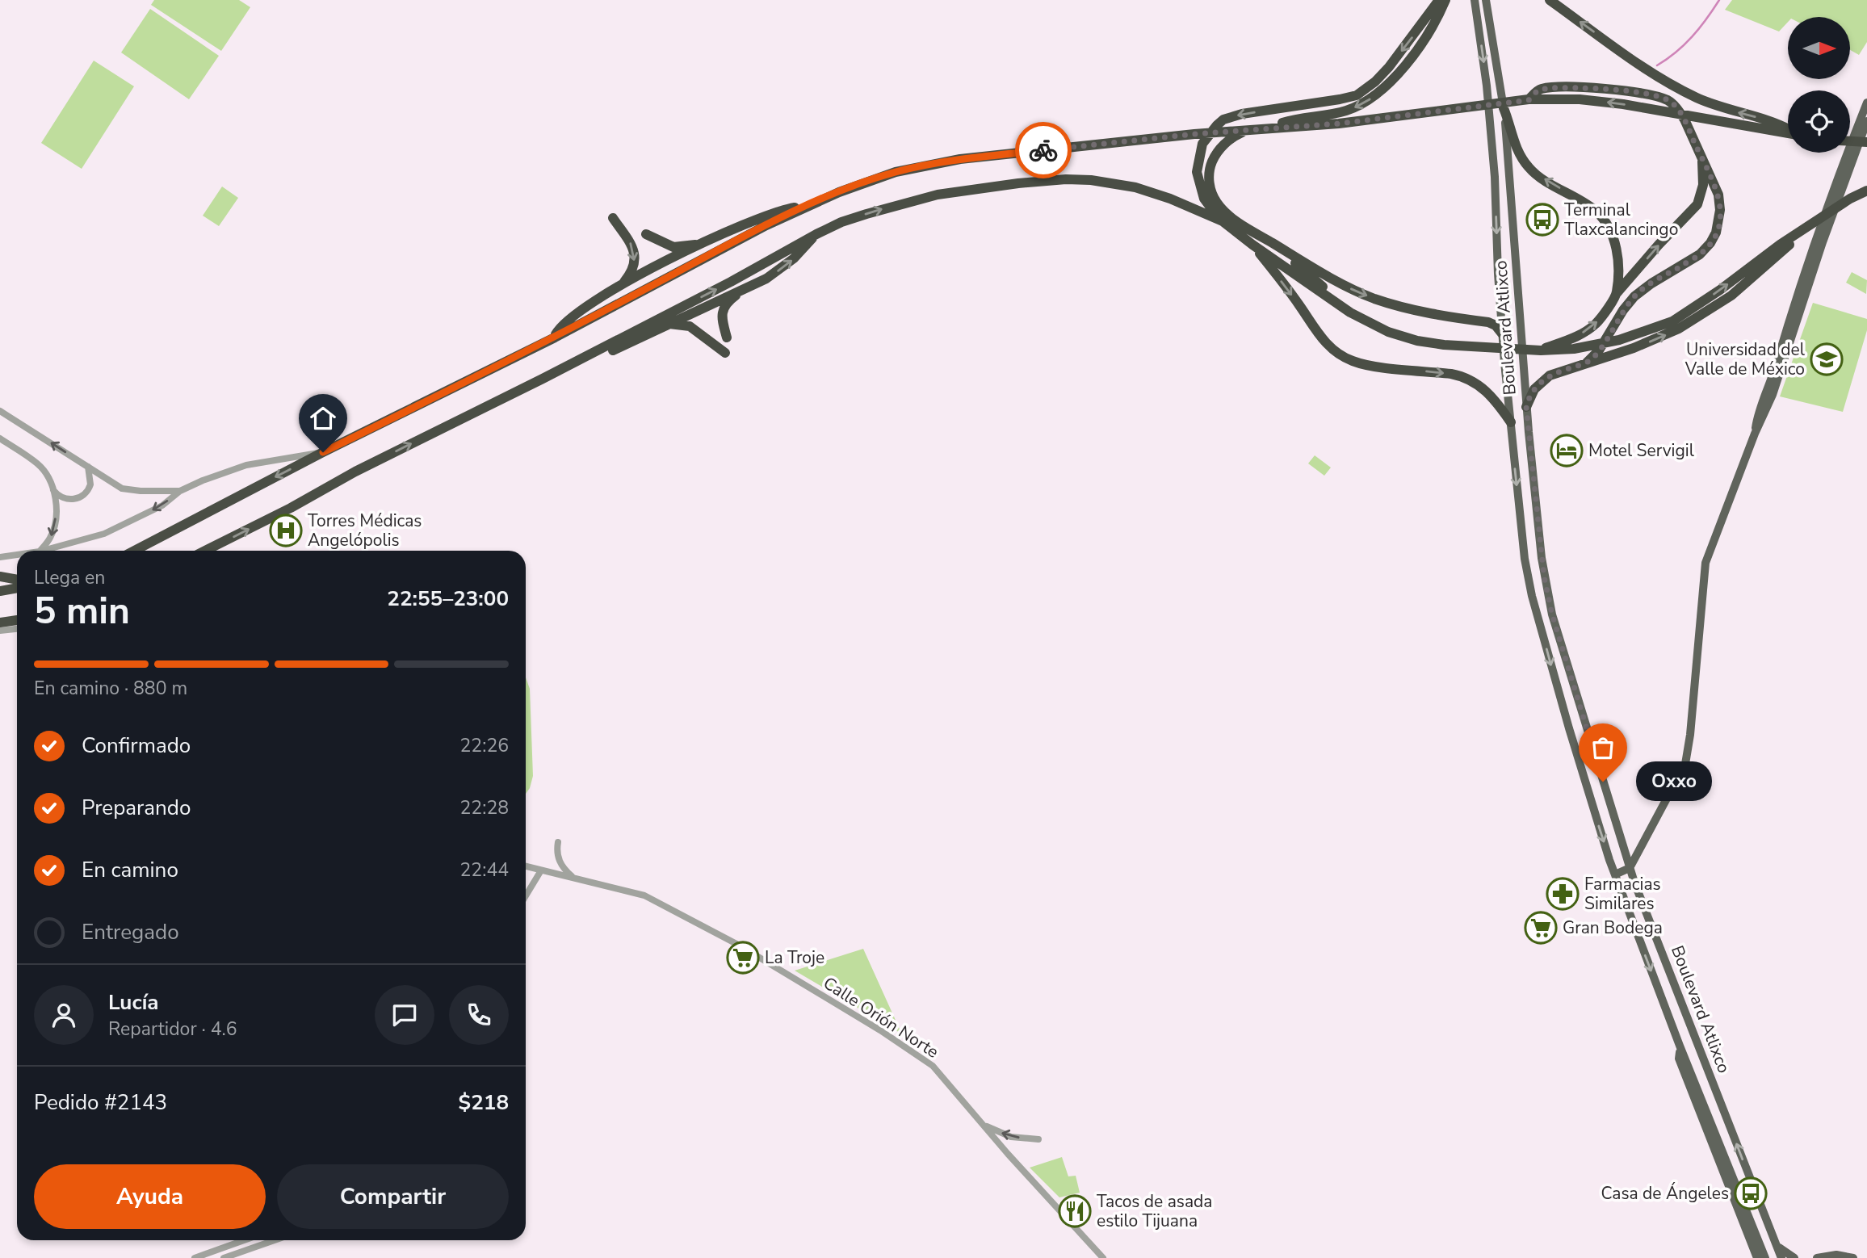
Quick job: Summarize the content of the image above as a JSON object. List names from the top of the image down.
{
  "streets": {
    "main road": ["Boulevard Atlixco"],
    "street": ["Calle Orión Norte"]
  },
  "places": {
    "bus stop": ["Terminal Tlaxcalancingo", "Casa de Ángeles"],
    "school or university": ["Universidad del Valle de México"],
    "hotel": ["Motel Servigil"],
    "hospital": ["Torres Médicas Angelópolis"],
    "other": ["Oxxo"],
    "pharmacy": ["Farmacias Similares"],
    "supermarket": ["Gran Bodega", "La Troje"],
    "restaurant": ["Tacos de asada estilo Tijuana"]
  },
  "north": "right",
  "page": {
    "heading": ["5 min", "Llega en", "22:55–23:00"],
    "panel": [
      "Lucía",
      "Repartidor · 4.6",
      "Pedido #2143",
      "$218"
    ],
    "bar": "En camino · 880 m",
    "list": [
      ["Confirmado", "22:26"],
      ["Preparando", "22:28"],
      ["En camino", "22:44"],
      "Entregado"
    ],
    "bubble": "Oxxo",
    "buttons": ["Ayuda", "Compartir"]
  }
}
